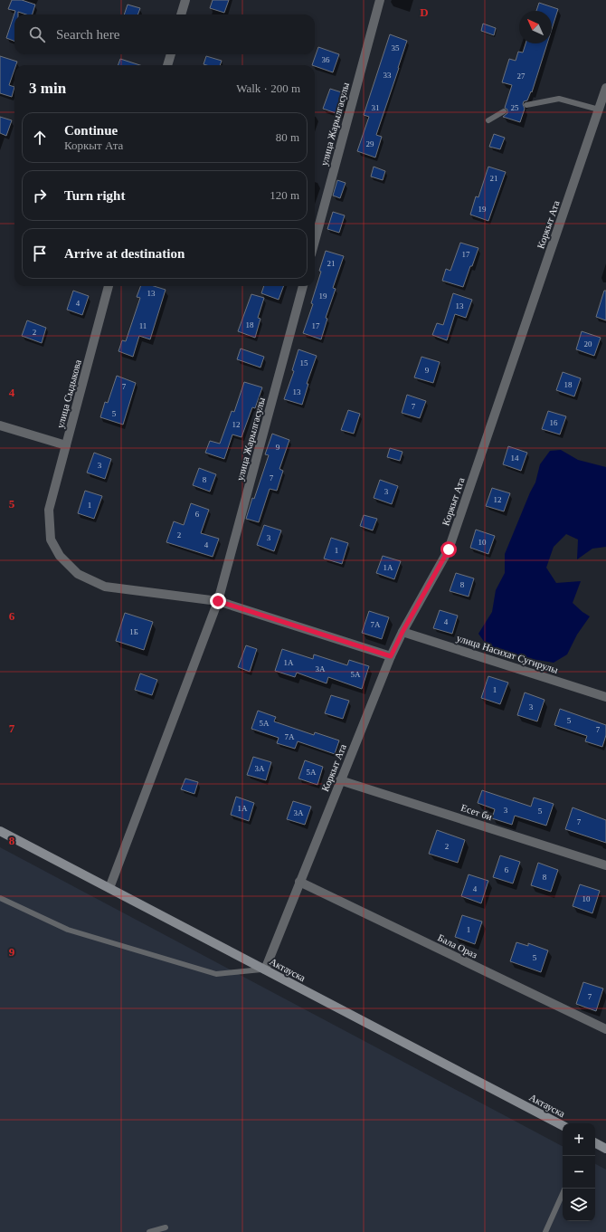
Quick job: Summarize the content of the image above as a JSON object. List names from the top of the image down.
{
  "streets": {
    "main road": ["Актауска"],
    "street": [
      "улица Жарылгасулы",
      "Коркыт Ата",
      "улица Сыдыкова",
      "улица Насихат Сугирулы",
      "Есет би",
      "Бала Ораз"
    ]
  },
  "crossings": [
    ["улица Жарылгасулы", "улица Сыдыкова"],
    ["улица Жарылгасулы", "Актауска"],
    ["Коркыт Ата", "улица Сыдыкова"],
    ["Коркыт Ата", "улица Насихат Сугирулы"],
    ["Коркыт Ата", "Есет би"],
    ["Коркыт Ата", "Бала Ораз"],
    ["Коркыт Ата", "Актауска"]
  ],
  "house_numbers": [
    "35",
    "36",
    "33",
    "27",
    "31",
    "25",
    "29",
    "21",
    "19",
    "17",
    "21",
    "13",
    "19",
    "4",
    "13",
    "18",
    "11",
    "17",
    "2",
    "20",
    "15",
    "9",
    "18",
    "7",
    "13",
    "7",
    "5",
    "16",
    "12",
    "9",
    "14",
    "3",
    "7",
    "8",
    "3",
    "12",
    "1",
    "6",
    "2",
    "3",
    "10",
    "4",
    "1",
    "1А",
    "8",
    "4",
    "7А",
    "1Б",
    "1А",
    "3А",
    "5А",
    "1",
    "3",
    "5",
    "5А",
    "7",
    "7А",
    "3А",
    "5А",
    "1А",
    "3",
    "5",
    "3А",
    "7",
    "2",
    "6",
    "8",
    "4",
    "10",
    "1",
    "5",
    "7"
  ],
  "north": "top left",
  "page": {
    "search": "Search here",
    "heading": ["3 min", "Walk · 200 m"],
    "list": [
      ["Continue", "Коркыт Ата", "80 m"],
      ["Turn right", "120 m"],
      "Arrive at destination"
    ],
    "map_buttons": ["+", "−"]
  },
  "grid": {
    "columns": ["D"],
    "rows": [
      "4",
      "5",
      "6",
      "7",
      "8",
      "9"
    ]
  }
}
